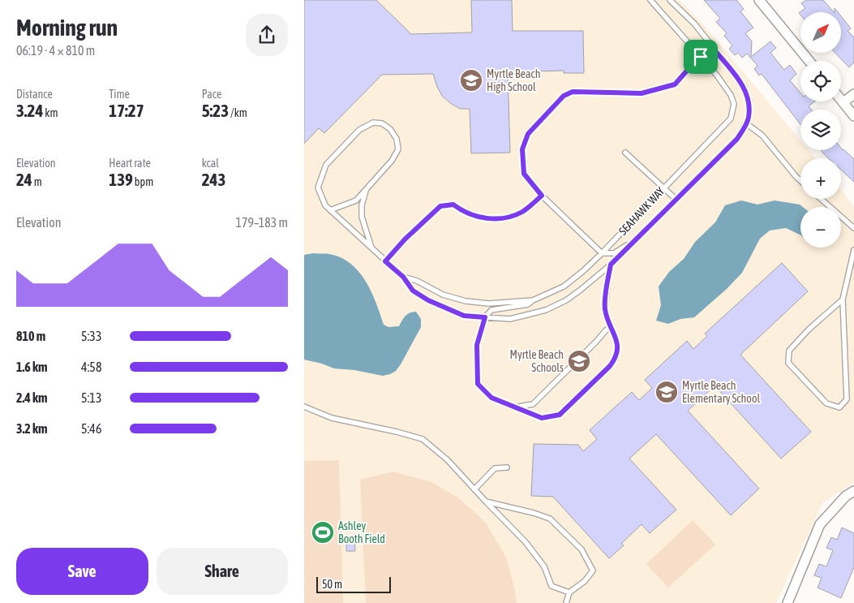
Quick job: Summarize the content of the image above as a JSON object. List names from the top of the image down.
{
  "streets": {
    "lane": ["SEAHAWK WAY"]
  },
  "places": {
    "school or university": ["Myrtle Beach High School", "Myrtle Beach Schools", "Myrtle Beach Elementary School"],
    "sports": ["Ashley Booth Field"]
  },
  "scale_bar": "50 m",
  "north": "top right",
  "page": {
    "heading": ["Morning run", "06:19 · 4 × 810 m"],
    "map_buttons": ["+", "−"],
    "stats": [
      ["Distance", "3.24 km"],
      ["Time", "17:27"],
      ["Pace", "5:23 /km"],
      ["Elevation", "24 m"],
      ["Heart rate", "139 bpm"],
      ["kcal", "243"]
    ],
    "chart": ["Elevation", "179–183 m"],
    "list": [
      {
        "name": "810 m",
        "note": "5:33"
      },
      {
        "name": "1.6 km",
        "note": "4:58"
      },
      {
        "name": "2.4 km",
        "note": "5:13"
      },
      {
        "name": "3.2 km",
        "note": "5:46"
      }
    ],
    "buttons": ["Save", "Share"],
    "scale": "50 m"
  }
}
